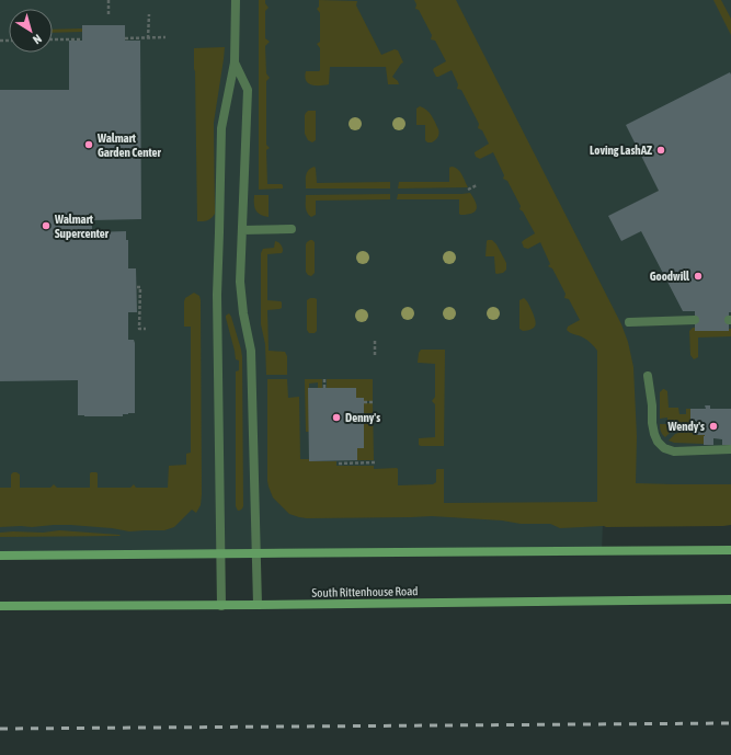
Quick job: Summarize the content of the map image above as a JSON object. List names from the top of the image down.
{
  "streets": {
    "main road": ["South Rittenhouse Road"]
  },
  "places": [
    "Walmart Garden Center",
    "Loving LashAZ",
    "Walmart Supercenter",
    "Goodwill",
    "Denny's",
    "Wendy's"
  ],
  "north": "bottom right"
}
